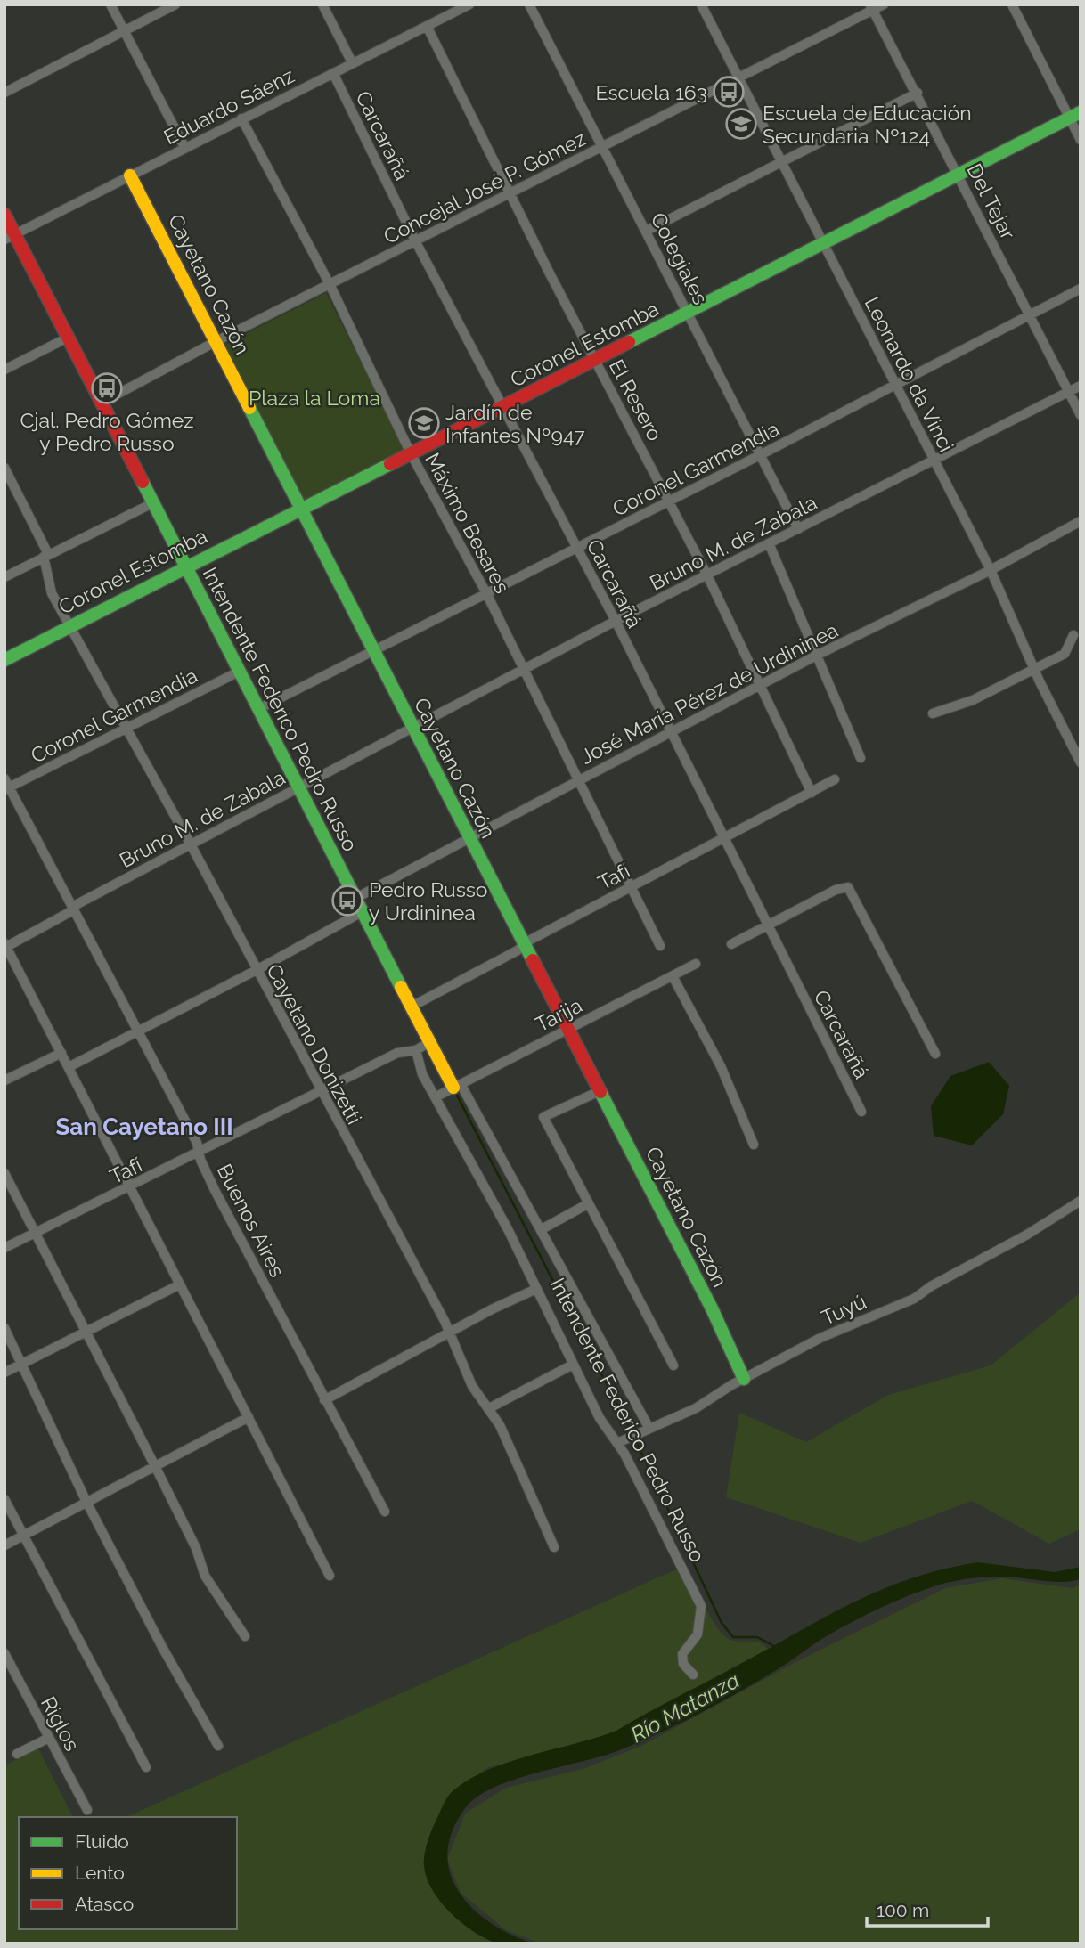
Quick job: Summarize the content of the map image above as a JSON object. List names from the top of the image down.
{
  "streets": {
    "street": [
      "Eduardo Sáenz",
      "Carcarañá",
      "Concejal José P. Gómez",
      "Del Tejar",
      "Colegiales",
      "Cayetano Cazón",
      "Coronel Estomba",
      "Leonardo da Vinci",
      "El Resero",
      "Coronel Garmendia",
      "Máximo Besares",
      "Bruno M. de Zabala",
      "José María Pérez de Urdininea",
      "Intendente Federico Pedro Russo",
      "Tafí",
      "Tarija",
      "Cayetano Donizetti",
      "Buenos Aires",
      "Tuyú",
      "Riglos"
    ]
  },
  "crossings": [
    ["Eduardo Sáenz", "Carcarañá"],
    ["Eduardo Sáenz", "Cayetano Cazón"],
    ["Eduardo Sáenz", "El Resero"],
    ["Eduardo Sáenz", "Máximo Besares"],
    ["Eduardo Sáenz", "Intendente Federico Pedro Russo"],
    ["Carcarañá", "Concejal José P. Gómez"],
    ["Carcarañá", "Coronel Estomba"],
    ["Carcarañá", "Coronel Garmendia"],
    ["Carcarañá", "Bruno M. de Zabala"],
    ["Carcarañá", "José María Pérez de Urdininea"],
    ["Carcarañá", "Tafí"],
    ["Concejal José P. Gómez", "Del Tejar"],
    ["Concejal José P. Gómez", "Colegiales"],
    ["Concejal José P. Gómez", "Cayetano Cazón"],
    ["Concejal José P. Gómez", "Leonardo da Vinci"],
    ["Concejal José P. Gómez", "El Resero"],
    ["Concejal José P. Gómez", "Máximo Besares"],
    ["Concejal José P. Gómez", "Intendente Federico Pedro Russo"],
    ["Del Tejar", "Coronel Estomba"],
    ["Del Tejar", "Coronel Garmendia"],
    ["Del Tejar", "Bruno M. de Zabala"],
    ["Colegiales", "Coronel Estomba"],
    ["Colegiales", "Coronel Garmendia"],
    ["Colegiales", "Bruno M. de Zabala"],
    ["Cayetano Cazón", "Coronel Estomba"],
    ["Cayetano Cazón", "Coronel Garmendia"],
    ["Cayetano Cazón", "Bruno M. de Zabala"],
    ["Cayetano Cazón", "José María Pérez de Urdininea"],
    ["Cayetano Cazón", "Tafí"],
    ["Cayetano Cazón", "Tarija"],
    ["Cayetano Cazón", "Tuyú"],
    ["Coronel Estomba", "Leonardo da Vinci"],
    ["Coronel Estomba", "El Resero"],
    ["Coronel Estomba", "Máximo Besares"],
    ["Coronel Estomba", "Intendente Federico Pedro Russo"],
    ["Coronel Estomba", "Cayetano Donizetti"],
    ["Leonardo da Vinci", "Coronel Garmendia"],
    ["Leonardo da Vinci", "Bruno M. de Zabala"],
    ["Leonardo da Vinci", "José María Pérez de Urdininea"],
    ["El Resero", "Coronel Garmendia"],
    ["El Resero", "Bruno M. de Zabala"],
    ["El Resero", "José María Pérez de Urdininea"],
    ["El Resero", "Tafí"],
    ["Coronel Garmendia", "Máximo Besares"],
    ["Coronel Garmendia", "Intendente Federico Pedro Russo"],
    ["Coronel Garmendia", "Cayetano Donizetti"],
    ["Coronel Garmendia", "Buenos Aires"],
    ["Máximo Besares", "Bruno M. de Zabala"],
    ["Máximo Besares", "José María Pérez de Urdininea"],
    ["Máximo Besares", "Tafí"],
    ["Bruno M. de Zabala", "Intendente Federico Pedro Russo"],
    ["Bruno M. de Zabala", "Cayetano Donizetti"],
    ["Bruno M. de Zabala", "Buenos Aires"],
    ["José María Pérez de Urdininea", "Intendente Federico Pedro Russo"],
    ["Intendente Federico Pedro Russo", "Tafí"],
    ["Intendente Federico Pedro Russo", "Tarija"],
    ["Intendente Federico Pedro Russo", "Tuyú"],
    ["Tafí", "Cayetano Donizetti"],
    ["Tafí", "Buenos Aires"]
  ],
  "districts": ["San Cayetano III"],
  "water": ["Río Matanza"],
  "parks": ["Plaza la Loma"],
  "places": {
    "bus stop": ["Escuela 163", "Cjal. Pedro Gómez y Pedro Russo", "Pedro Russo y Urdininea"],
    "school or university": ["Escuela de Educación Secundaria Nº124", "Jardín de Infantes Nº947"]
  },
  "legend": ["Fluido", "Lento", "Atasco"],
  "scale_bar": "100 m"
}
